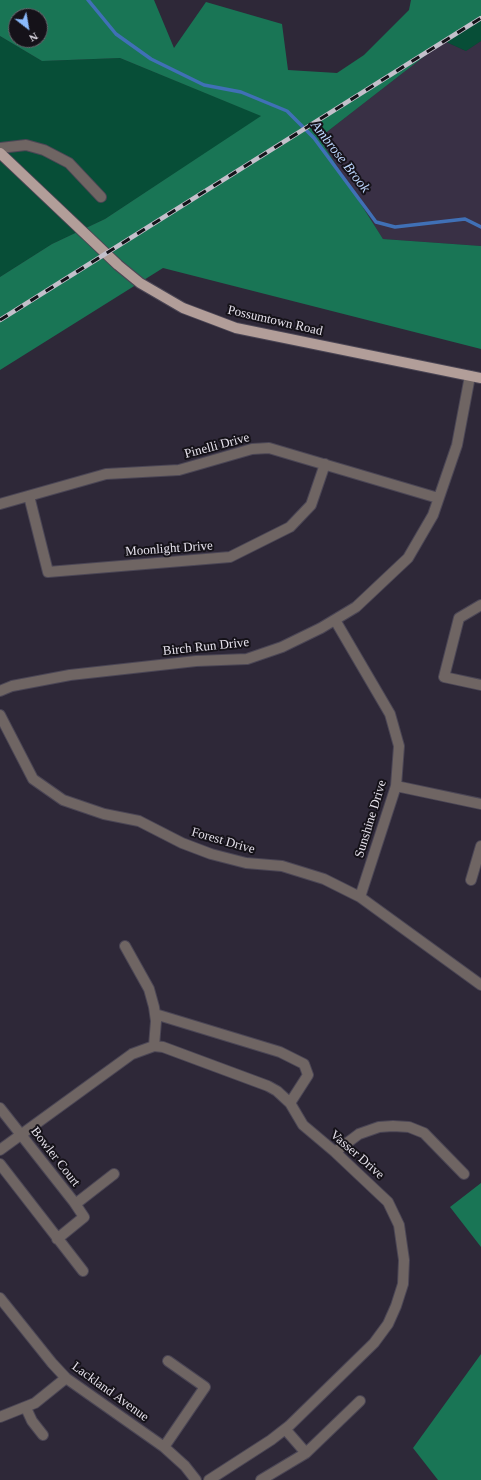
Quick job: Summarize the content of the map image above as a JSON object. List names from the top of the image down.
{
  "streets": {
    "main road": ["Possumtown Road"],
    "street": [
      "Pinelli Drive",
      "Moonlight Drive",
      "Birch Run Drive",
      "Sunshine Drive",
      "Forest Drive",
      "Vasser Drive",
      "Bowler Court",
      "Lackland Avenue"
    ]
  },
  "crossings": [
    ["Possumtown Road", "Birch Run Drive"],
    ["Pinelli Drive", "Moonlight Drive"],
    ["Pinelli Drive", "Birch Run Drive"],
    ["Birch Run Drive", "Sunshine Drive"],
    ["Sunshine Drive", "Forest Drive"]
  ],
  "water": ["Ambrose Brook"],
  "north": "bottom right"
}
